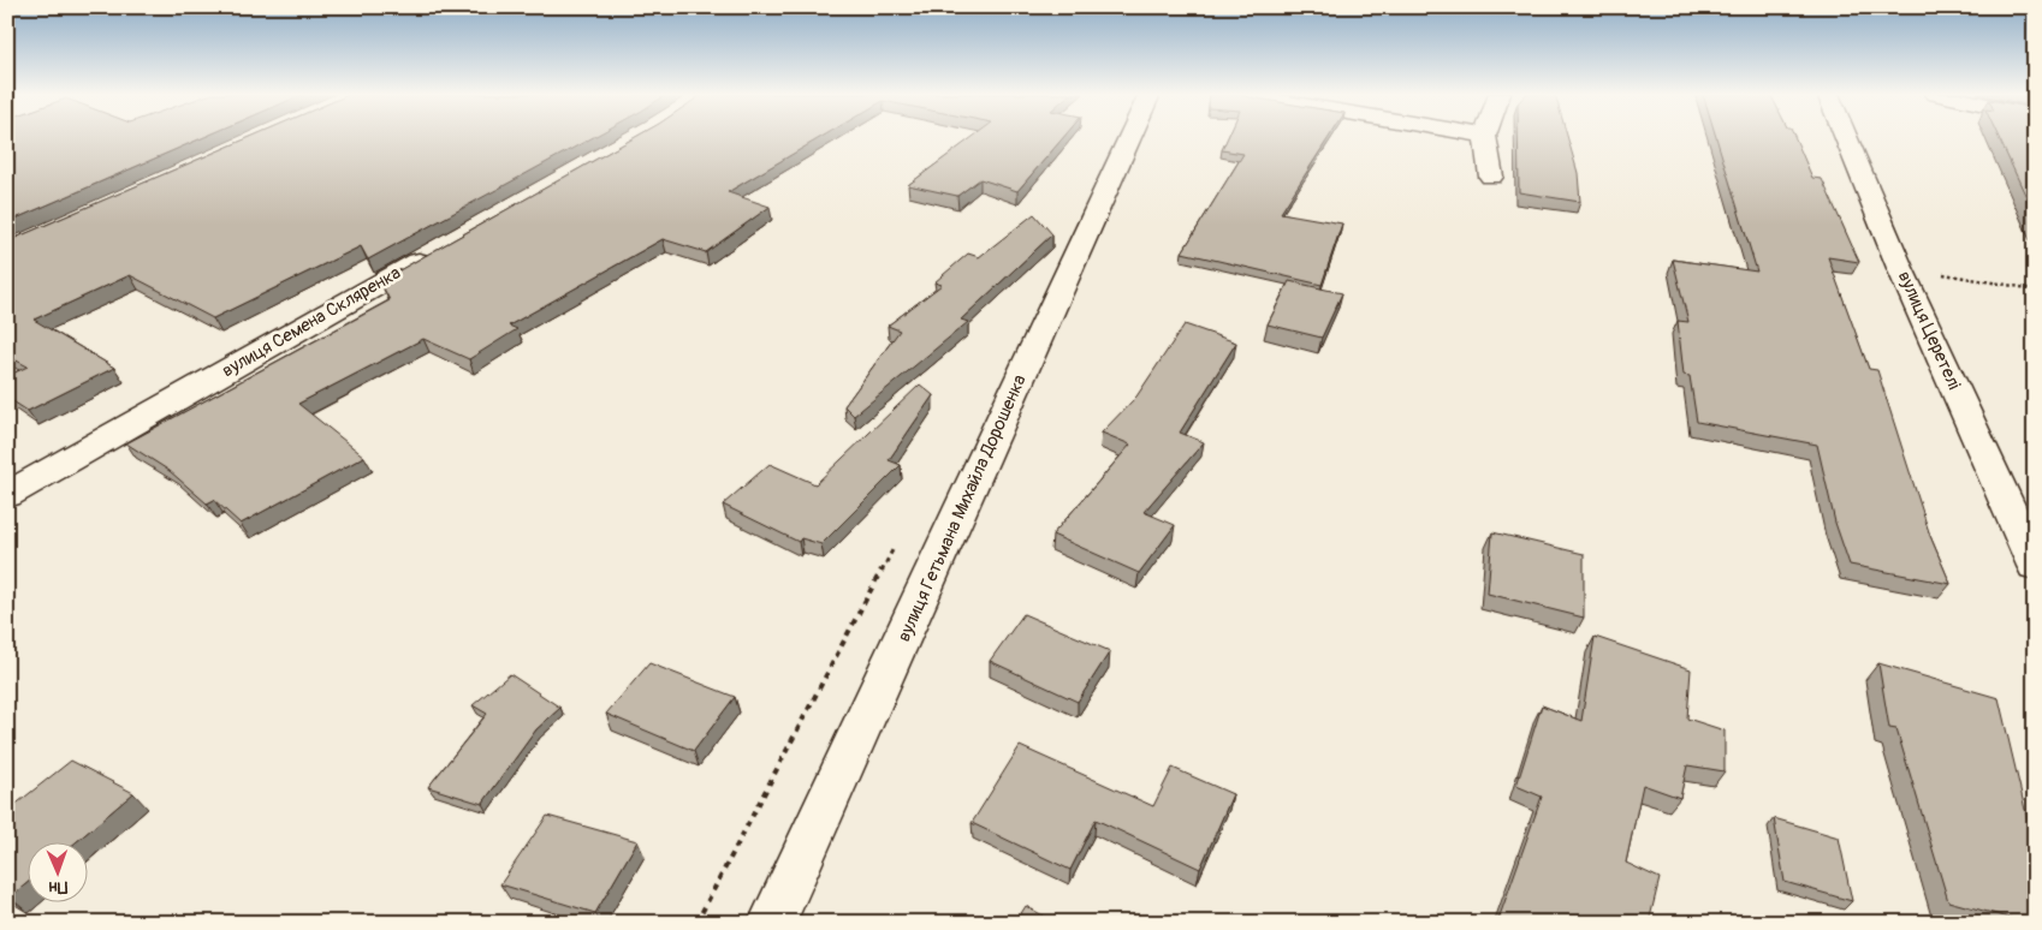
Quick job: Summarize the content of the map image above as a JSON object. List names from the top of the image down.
{
  "streets": {
    "street": ["вулиця Семена Скляренка", "вулиця Церетелі", "вулиця Гетьмана Михайла Дорошенка"]
  },
  "north": "bottom"
}
